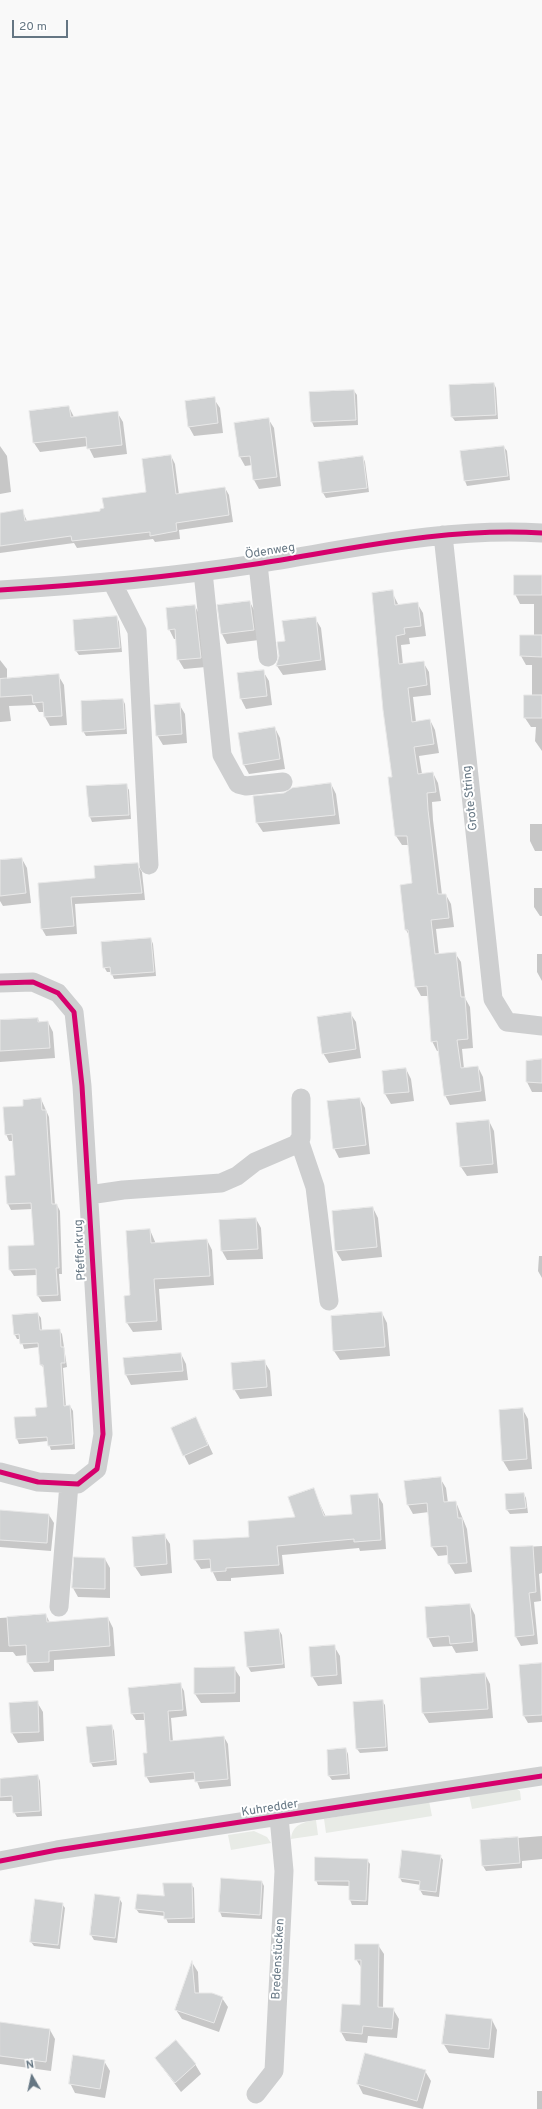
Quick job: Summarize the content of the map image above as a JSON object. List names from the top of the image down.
{
  "streets": {
    "street": [
      "Ödenweg",
      "Grote String",
      "Pfefferkrug",
      "Kuhredder",
      "Bredenstücken"
    ]
  },
  "crossings": [
    ["Ödenweg", "Grote String"],
    ["Kuhredder", "Bredenstücken"]
  ],
  "scale_bar": "20 m",
  "north": "top"
}
